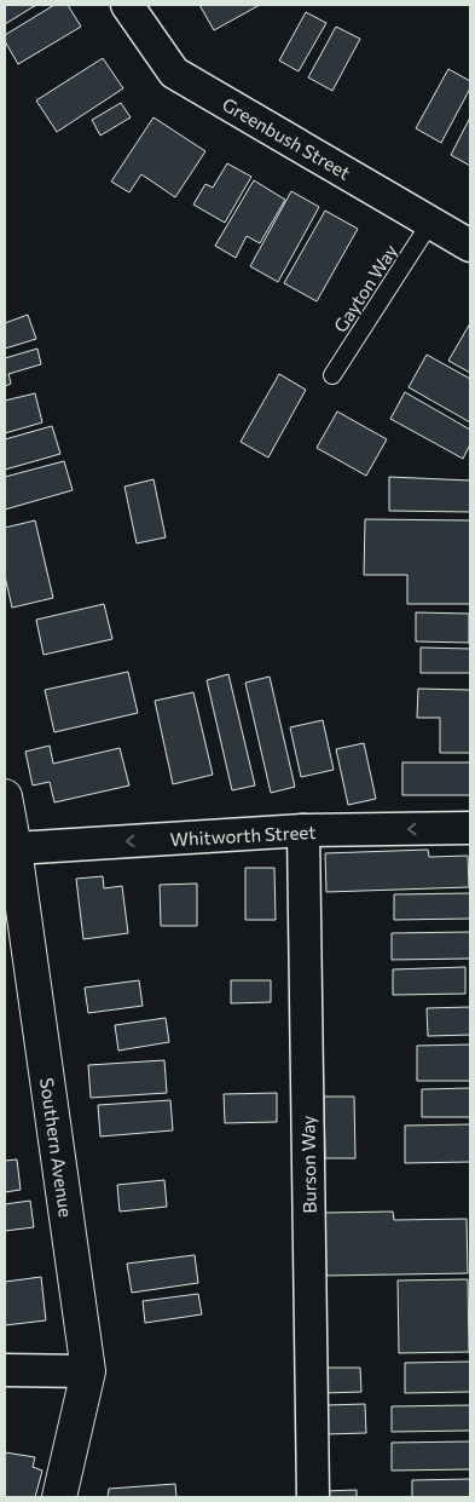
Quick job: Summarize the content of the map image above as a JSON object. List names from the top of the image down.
{
  "streets": {
    "street": [
      "Greenbush Street",
      "Whitworth Street",
      "Southern Avenue",
      "Burson Way"
    ],
    "lane": ["Gayton Way"]
  },
  "crossings": [
    ["Greenbush Street", "Gayton Way"],
    ["Whitworth Street", "Southern Avenue"],
    ["Whitworth Street", "Burson Way"]
  ],
  "one_way": ["Whitworth Street"]
}
